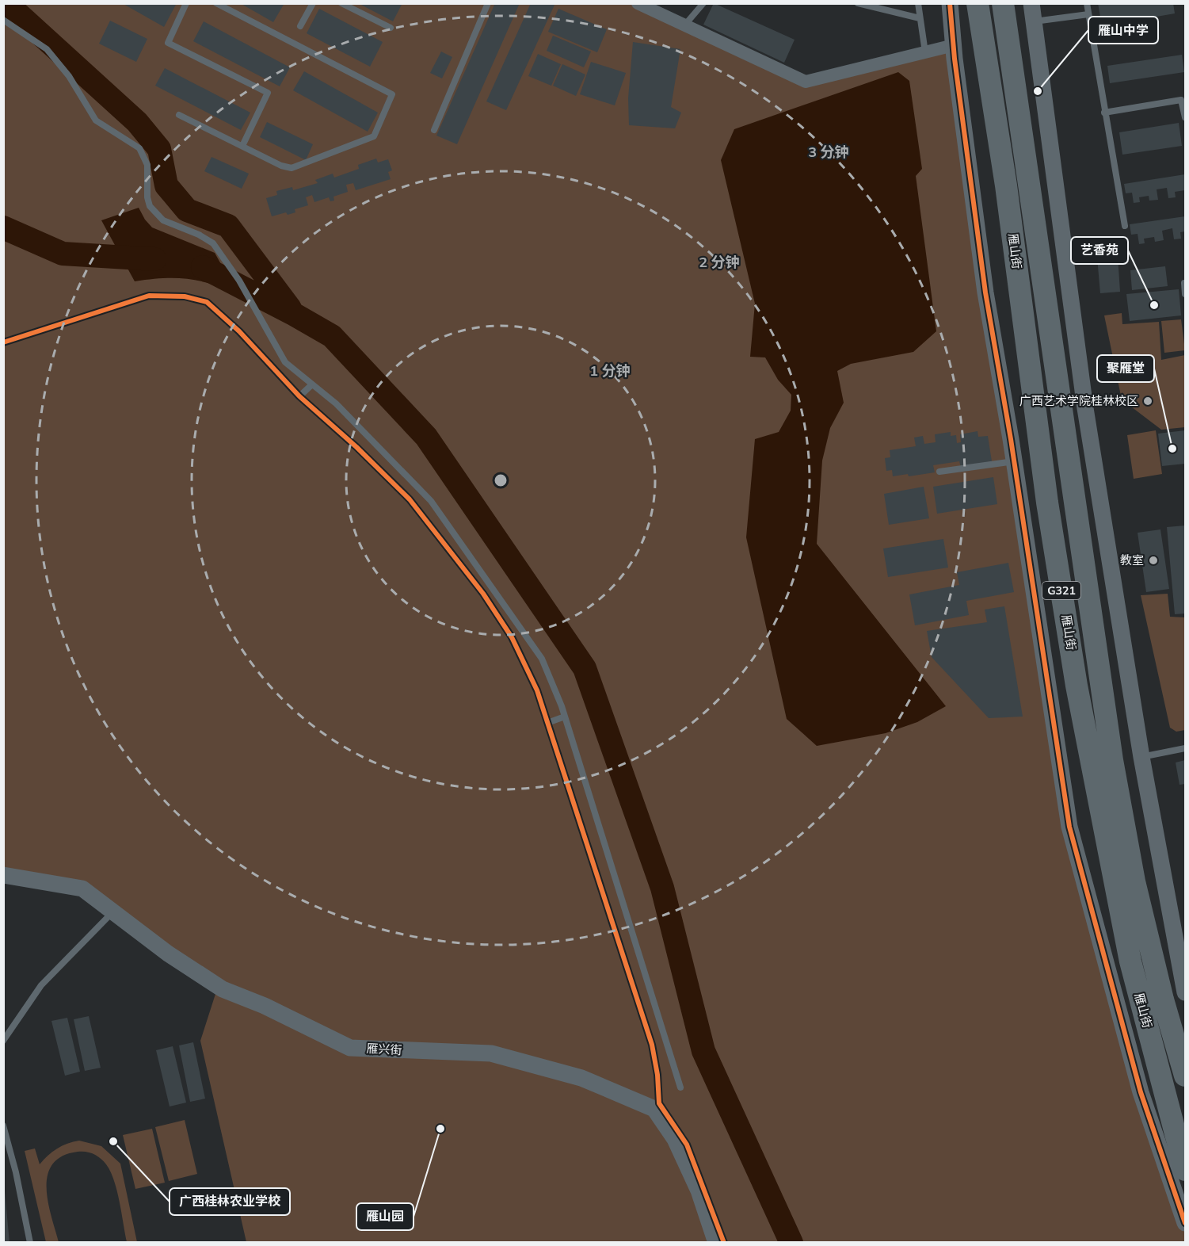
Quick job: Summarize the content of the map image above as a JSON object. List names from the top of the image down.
{
  "streets": {
    "highway": ["雁山街", "G321"],
    "street": ["雁兴街"]
  },
  "places": [
    "雁山中学",
    "艺香苑",
    "广西艺术学院桂林校区",
    "聚雁堂",
    "教室",
    "雁山园",
    "广西桂林农业学校"
  ],
  "rings": ["3 分钟", "2 分钟", "1 分钟"]
}
